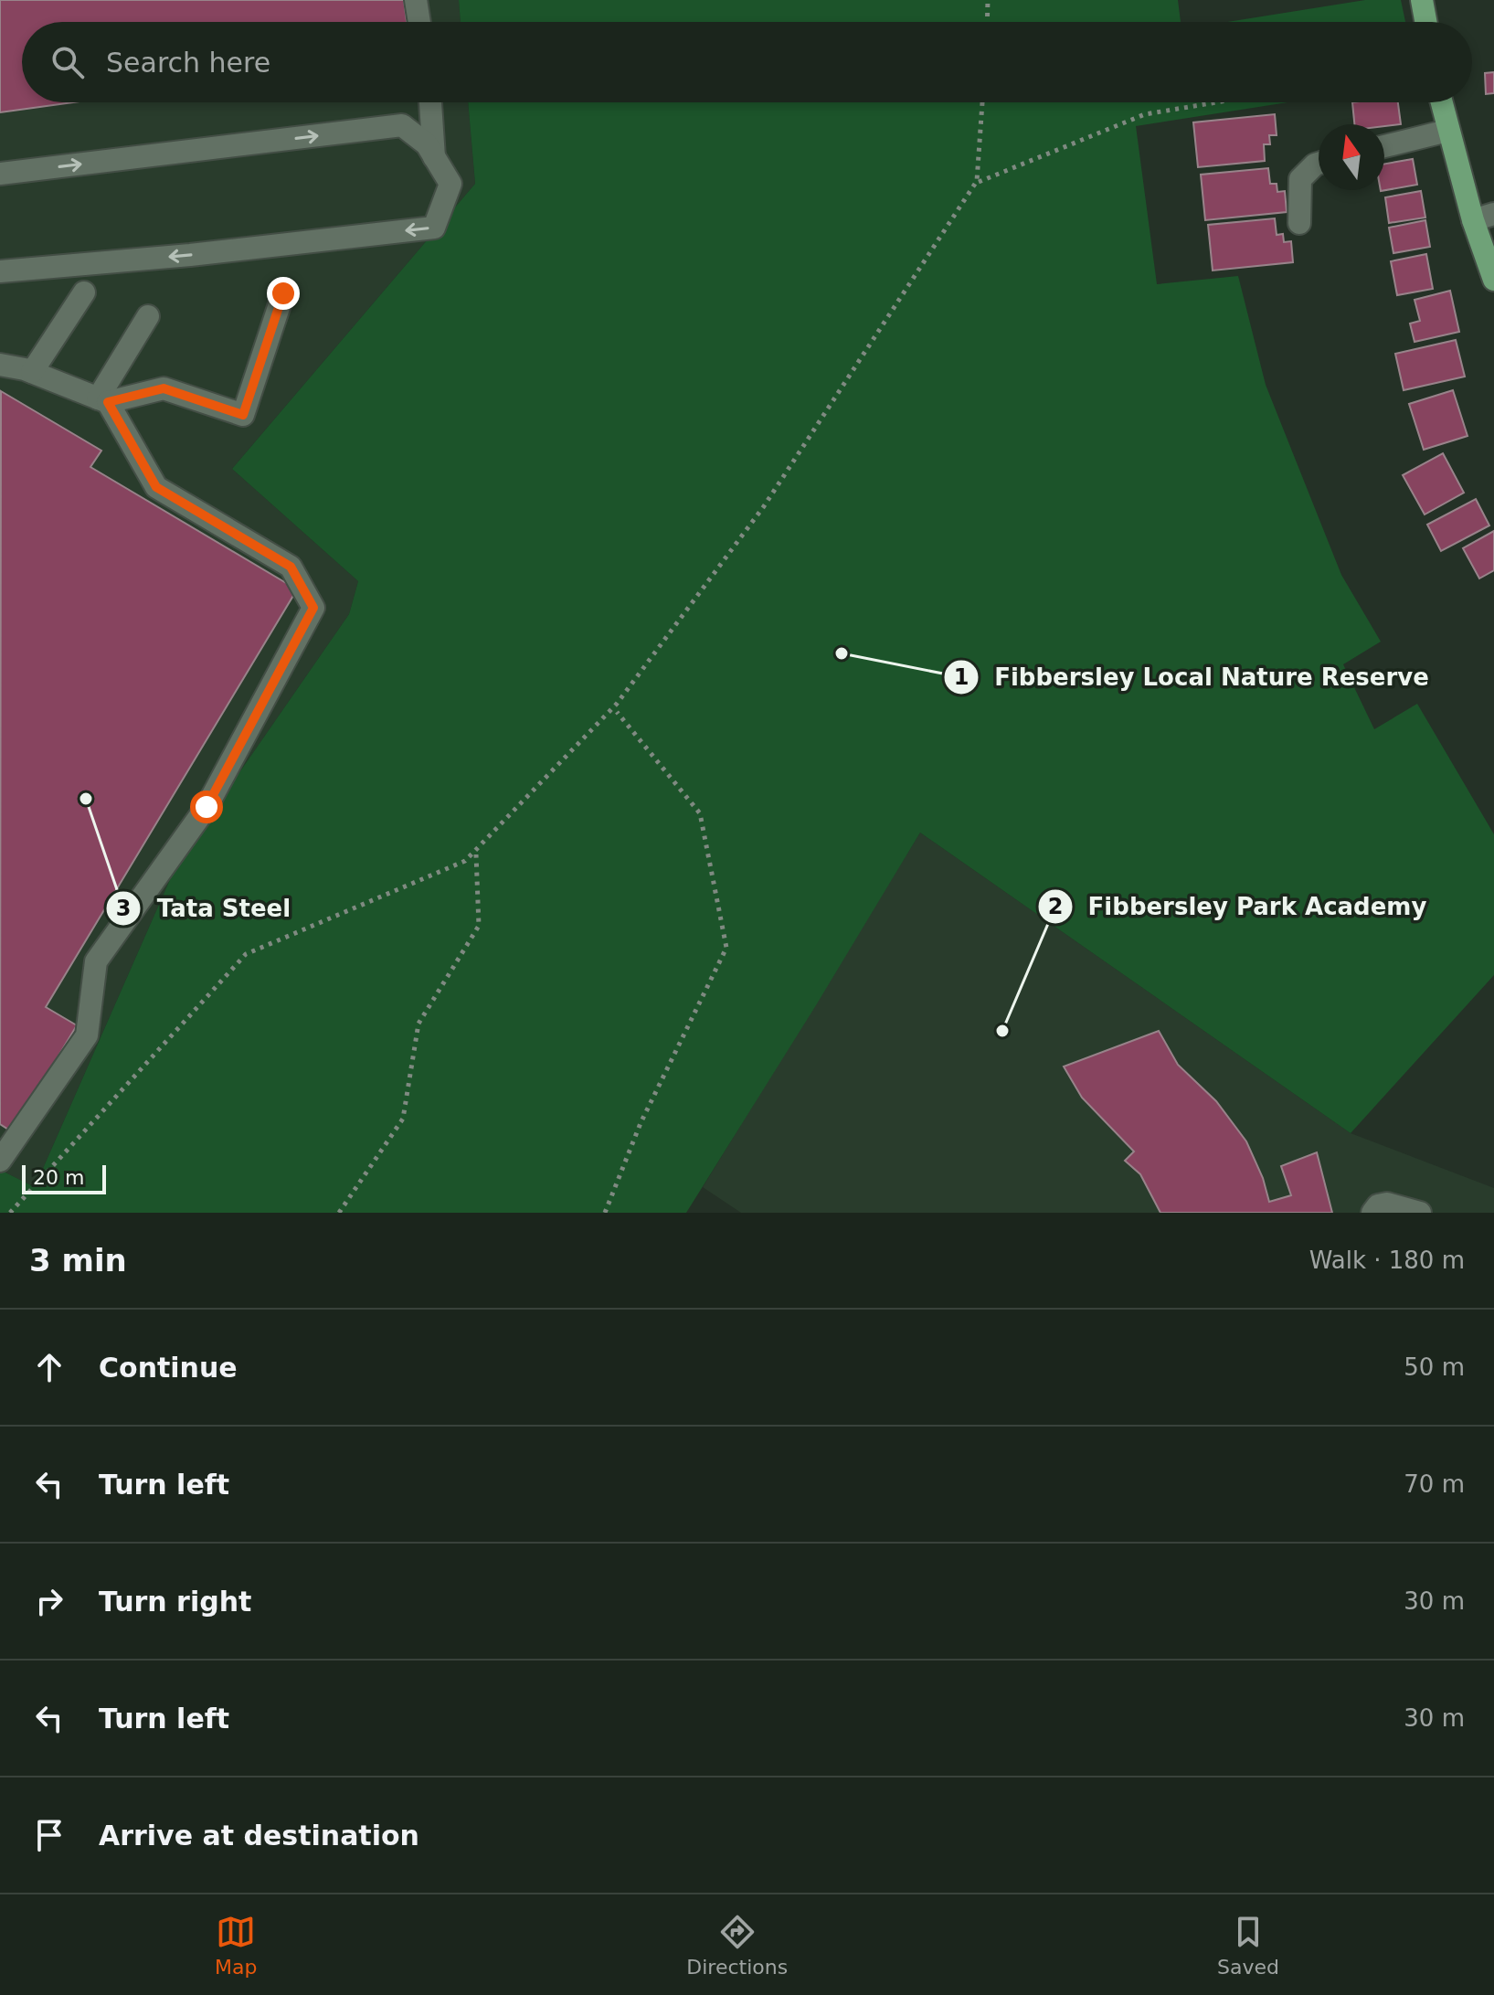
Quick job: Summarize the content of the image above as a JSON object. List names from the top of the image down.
{
  "places": ["Fibbersley Local Nature Reserve", "Tata Steel", "Fibbersley Park Academy"],
  "scale_bar": "20 m",
  "north": "top",
  "page": {
    "search": "Search here",
    "scale": "20 m",
    "heading": ["3 min", "Walk · 180 m"],
    "list": [
      ["Continue", "50 m"],
      ["Turn left", "70 m"],
      ["Turn right", "30 m"],
      ["Turn left", "30 m"],
      "Arrive at destination"
    ],
    "nav": ["Map", "Directions", "Saved"]
  }
}
